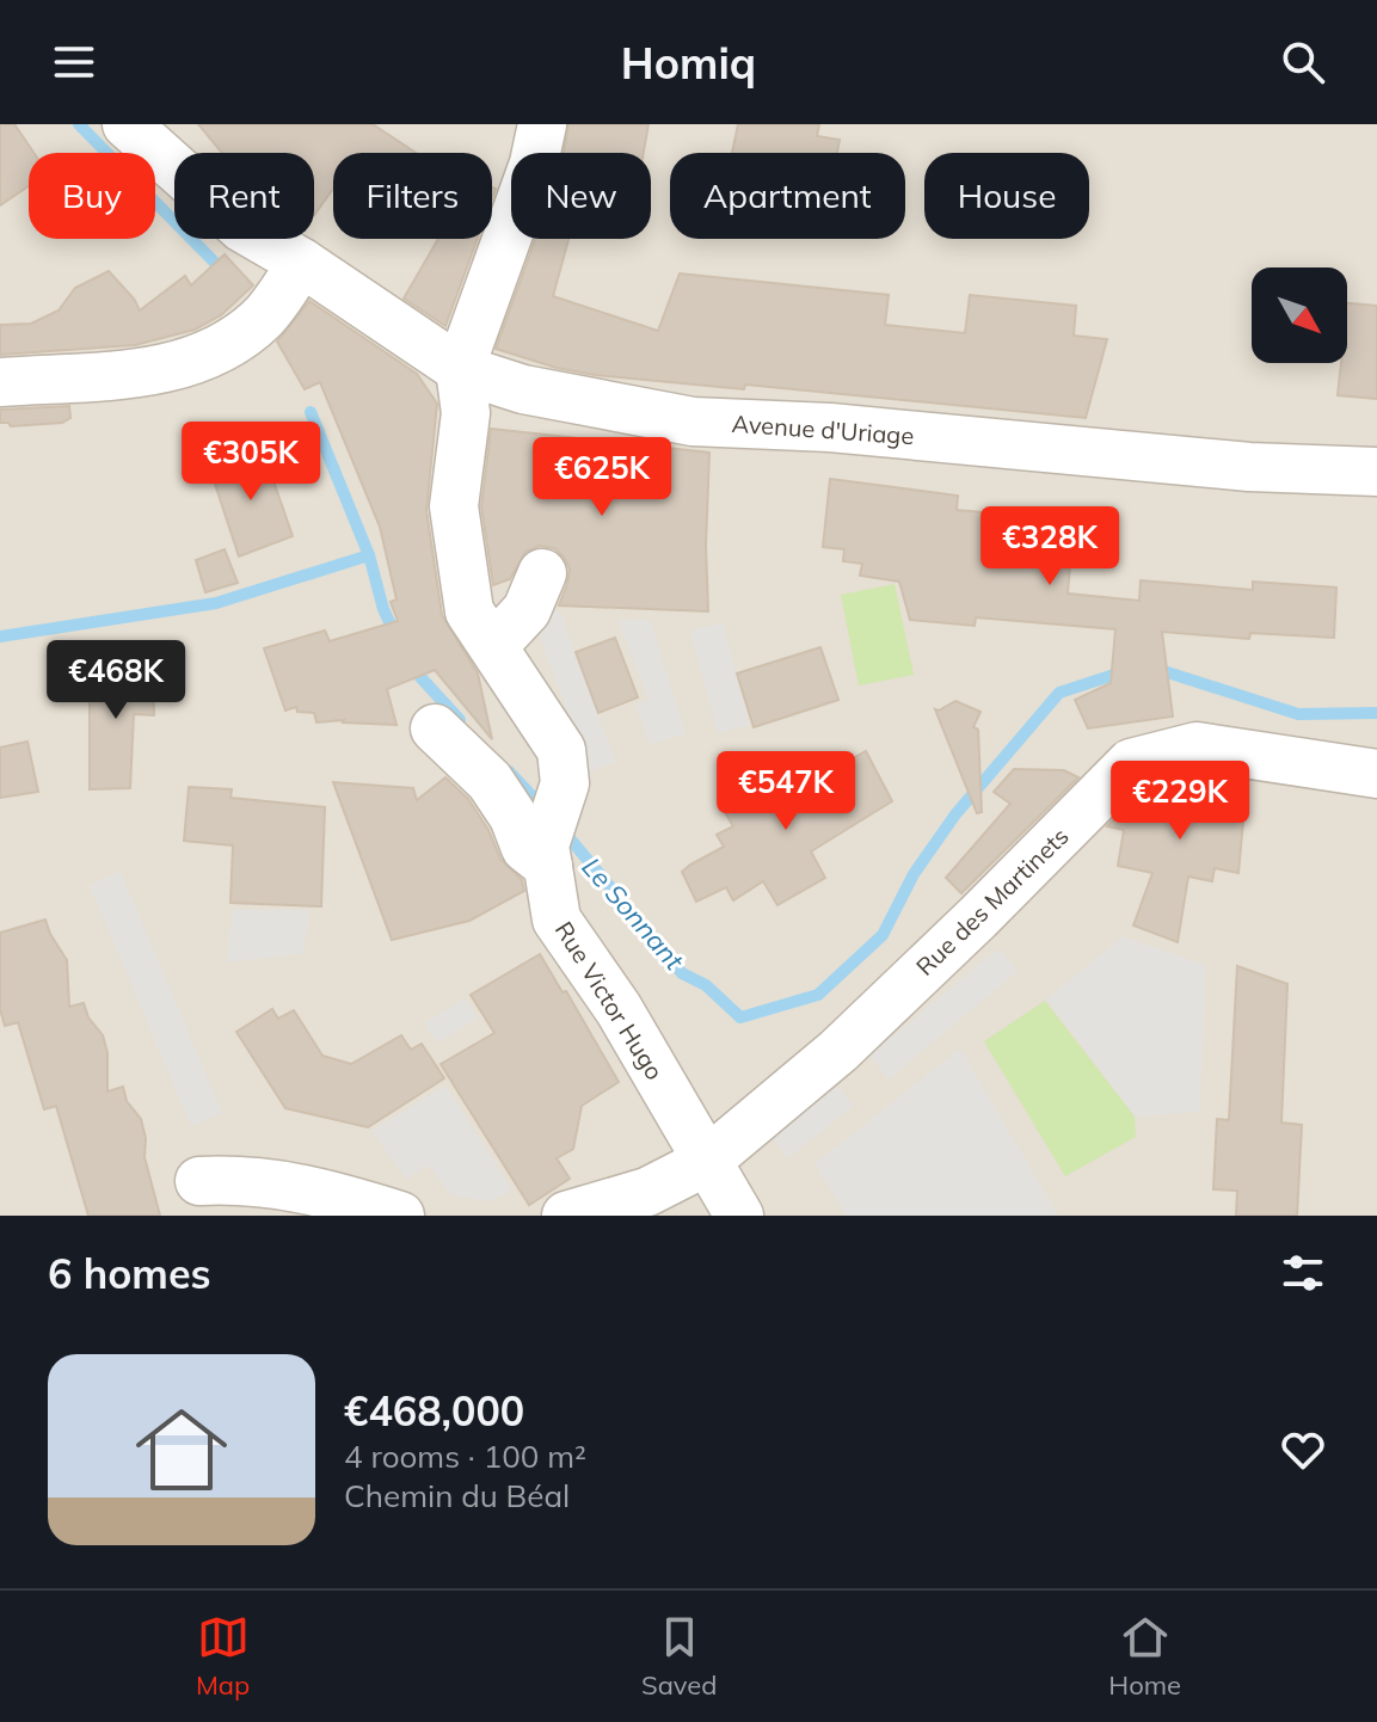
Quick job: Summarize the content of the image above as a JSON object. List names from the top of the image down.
{
  "streets": {
    "street": ["Avenue d'Uriage", "Rue des Martinets", "Rue Victor Hugo"]
  },
  "crossings": [
    ["Avenue d'Uriage", "Rue Victor Hugo"],
    ["Rue des Martinets", "Rue Victor Hugo"]
  ],
  "water": ["Le Sonnant"],
  "north": "bottom right",
  "page": {
    "header": "Homiq",
    "chip": [
      "Buy",
      "Rent",
      "Filters",
      "New",
      "Apartment",
      "House"
    ],
    "price": [
      "€305K",
      "€625K",
      "€328K",
      "€468K",
      "€547K",
      "€229K"
    ],
    "heading": "6 homes",
    "list": [
      {
        "name": "€468,000",
        "note": "4 rooms · 100 m² · Chemin du Béal"
      }
    ],
    "tabs": ["Map", "Saved", "Home"]
  }
}
